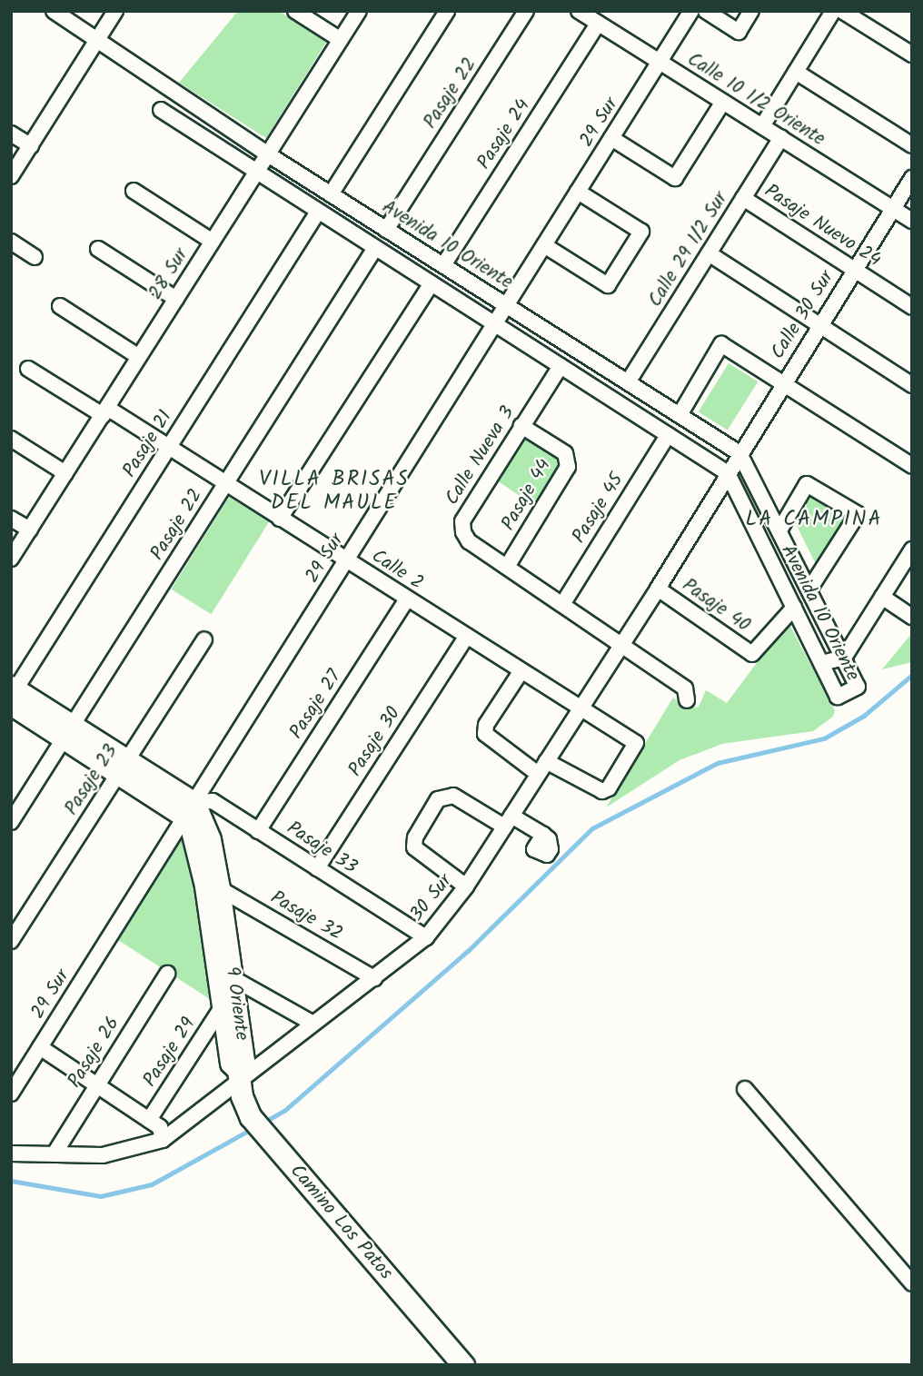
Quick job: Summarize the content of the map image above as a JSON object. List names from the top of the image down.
{
  "streets": {
    "street": [
      "Pasaje 22",
      "Calle 10 1/2 Oriente",
      "29 Sur",
      "Pasaje 24",
      "Pasaje Nuevo 24",
      "Avenida 10 Oriente",
      "Calle 29 1/2 Sur",
      "28 Sur",
      "Calle 30 Sur",
      "Pasaje 21",
      "Calle Nueva 3",
      "Pasaje 44",
      "Pasaje 45",
      "Calle 2",
      "Pasaje 40",
      "Pasaje 27",
      "Pasaje 30",
      "Pasaje 23",
      "Pasaje 33",
      "30 Sur",
      "Pasaje 32",
      "9 Oriente",
      "Pasaje 26",
      "Pasaje 29",
      "Camino Los Patos"
    ]
  },
  "crossings": [
    ["Pasaje 22", "Avenida 10 Oriente"],
    ["Pasaje 22", "Calle 2"],
    ["Calle 10 1/2 Oriente", "29 Sur"],
    ["Calle 10 1/2 Oriente", "Pasaje 24"],
    ["Calle 10 1/2 Oriente", "Calle 29 1/2 Sur"],
    ["Calle 10 1/2 Oriente", "Calle 30 Sur"],
    ["29 Sur", "Avenida 10 Oriente"],
    ["29 Sur", "Calle 2"],
    ["29 Sur", "Pasaje 33"],
    ["29 Sur", "9 Oriente"],
    ["Pasaje 24", "Avenida 10 Oriente"],
    ["Pasaje Nuevo 24", "Calle 29 1/2 Sur"],
    ["Pasaje Nuevo 24", "Calle 30 Sur"],
    ["Avenida 10 Oriente", "Calle 29 1/2 Sur"],
    ["Avenida 10 Oriente", "28 Sur"],
    ["Avenida 10 Oriente", "Calle 30 Sur"],
    ["Avenida 10 Oriente", "Pasaje 40"],
    ["Avenida 10 Oriente", "30 Sur"],
    ["28 Sur", "Calle 2"],
    ["Calle 30 Sur", "30 Sur"],
    ["Pasaje 21", "Calle 2"],
    ["Calle Nueva 3", "Pasaje 44"],
    ["Calle Nueva 3", "Pasaje 45"],
    ["Calle Nueva 3", "30 Sur"],
    ["Calle 2", "Pasaje 27"],
    ["Calle 2", "Pasaje 30"],
    ["Calle 2", "30 Sur"],
    ["Pasaje 40", "30 Sur"],
    ["Pasaje 27", "Pasaje 33"],
    ["Pasaje 30", "Pasaje 33"],
    ["Pasaje 33", "30 Sur"],
    ["Pasaje 33", "9 Oriente"],
    ["30 Sur", "Pasaje 32"],
    ["30 Sur", "9 Oriente"],
    ["30 Sur", "Pasaje 26"],
    ["30 Sur", "Camino Los Patos"],
    ["Pasaje 32", "9 Oriente"],
    ["9 Oriente", "Pasaje 29"],
    ["9 Oriente", "Camino Los Patos"]
  ],
  "districts": ["VILLA BRISAS DEL MAULE", "LA CAMPINA"]
}
